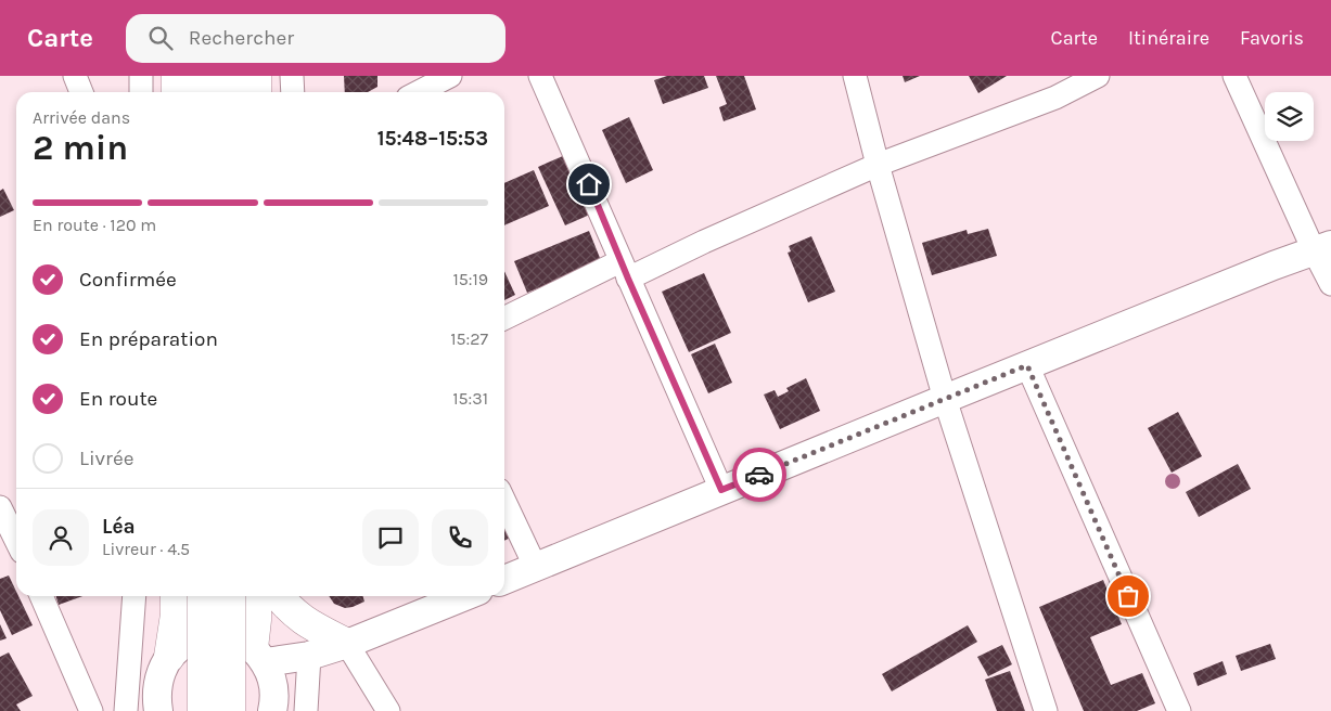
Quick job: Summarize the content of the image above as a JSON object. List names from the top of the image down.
{
  "page": {
    "header": "Carte",
    "search": "Rechercher",
    "nav": ["Carte", "Itinéraire", "Favoris"],
    "heading": ["2 min", "Arrivée dans", "15:48–15:53"],
    "panel": ["Léa", "Livreur · 4.5"],
    "bar": "En route · 120 m",
    "list": [
      ["Confirmée", "15:19"],
      ["En préparation", "15:27"],
      ["En route", "15:31"],
      "Livrée"
    ]
  }
}
